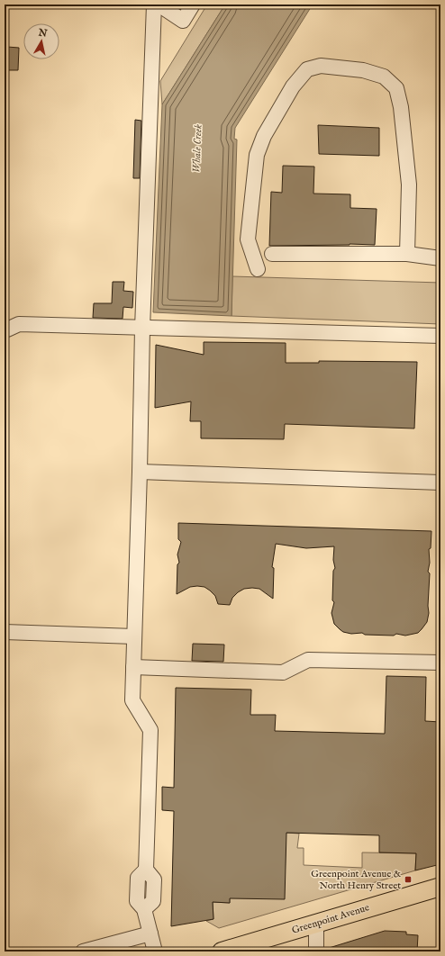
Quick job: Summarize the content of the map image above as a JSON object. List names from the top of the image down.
{
  "streets": {
    "main road": ["Greenpoint Avenue"]
  },
  "water": ["Whale Creek"],
  "places": {
    "transit": ["Greenpoint Avenue & North Henry Street"]
  },
  "north": "top"
}
